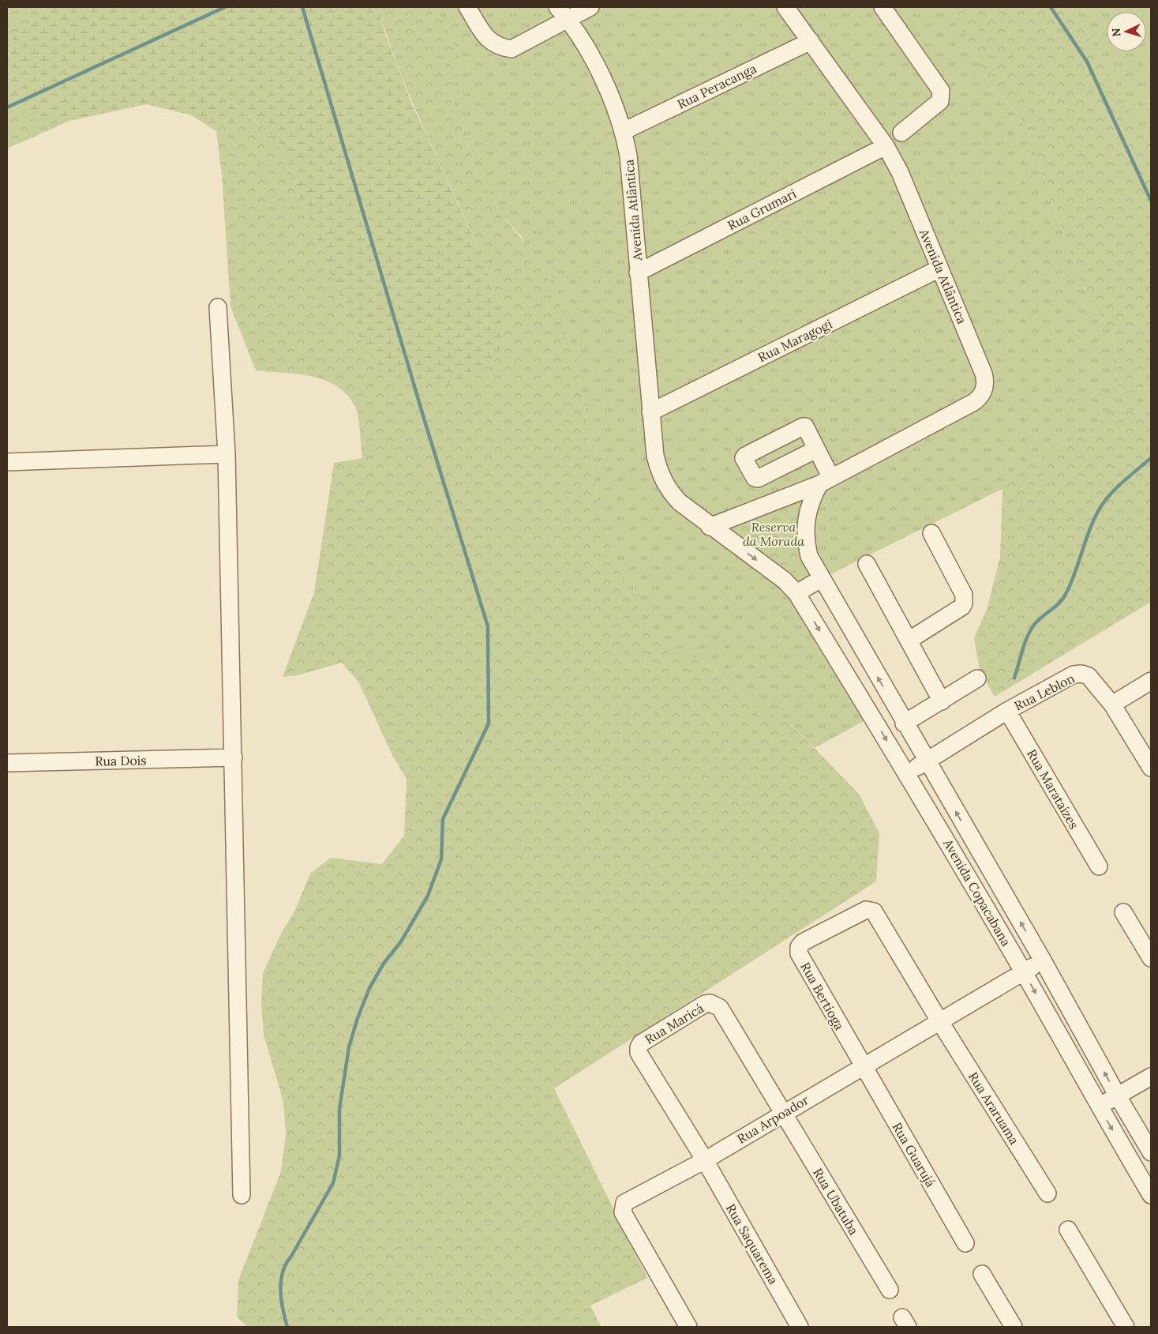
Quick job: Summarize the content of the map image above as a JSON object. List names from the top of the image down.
{
  "streets": {
    "street": [
      "Rua Peracanga",
      "Rua Grumari",
      "Avenida Atlântica",
      "Rua Maragogi",
      "Rua Leblon",
      "Rua Dois",
      "Rua Marataízes",
      "Avenida Copacabana",
      "Rua Bertioga",
      "Rua Maricá",
      "Rua Araruama",
      "Rua Arpoador",
      "Rua Guarujá",
      "Rua Ubatuba",
      "Rua Saquarema"
    ]
  },
  "crossings": [
    ["Rua Peracanga", "Avenida Atlântica"],
    ["Rua Grumari", "Avenida Atlântica"],
    ["Avenida Atlântica", "Rua Maragogi"],
    ["Avenida Atlântica", "Avenida Copacabana"],
    ["Rua Leblon", "Rua Marataízes"],
    ["Rua Leblon", "Avenida Copacabana"],
    ["Avenida Copacabana", "Rua Arpoador"],
    ["Rua Bertioga", "Rua Araruama"],
    ["Rua Bertioga", "Rua Arpoador"],
    ["Rua Bertioga", "Rua Guarujá"],
    ["Rua Maricá", "Rua Arpoador"],
    ["Rua Maricá", "Rua Ubatuba"],
    ["Rua Maricá", "Rua Saquarema"],
    ["Rua Araruama", "Rua Arpoador"],
    ["Rua Arpoador", "Rua Guarujá"],
    ["Rua Arpoador", "Rua Ubatuba"],
    ["Rua Arpoador", "Rua Saquarema"]
  ],
  "parks": ["Reserva da Morada"],
  "north": "left"
}
